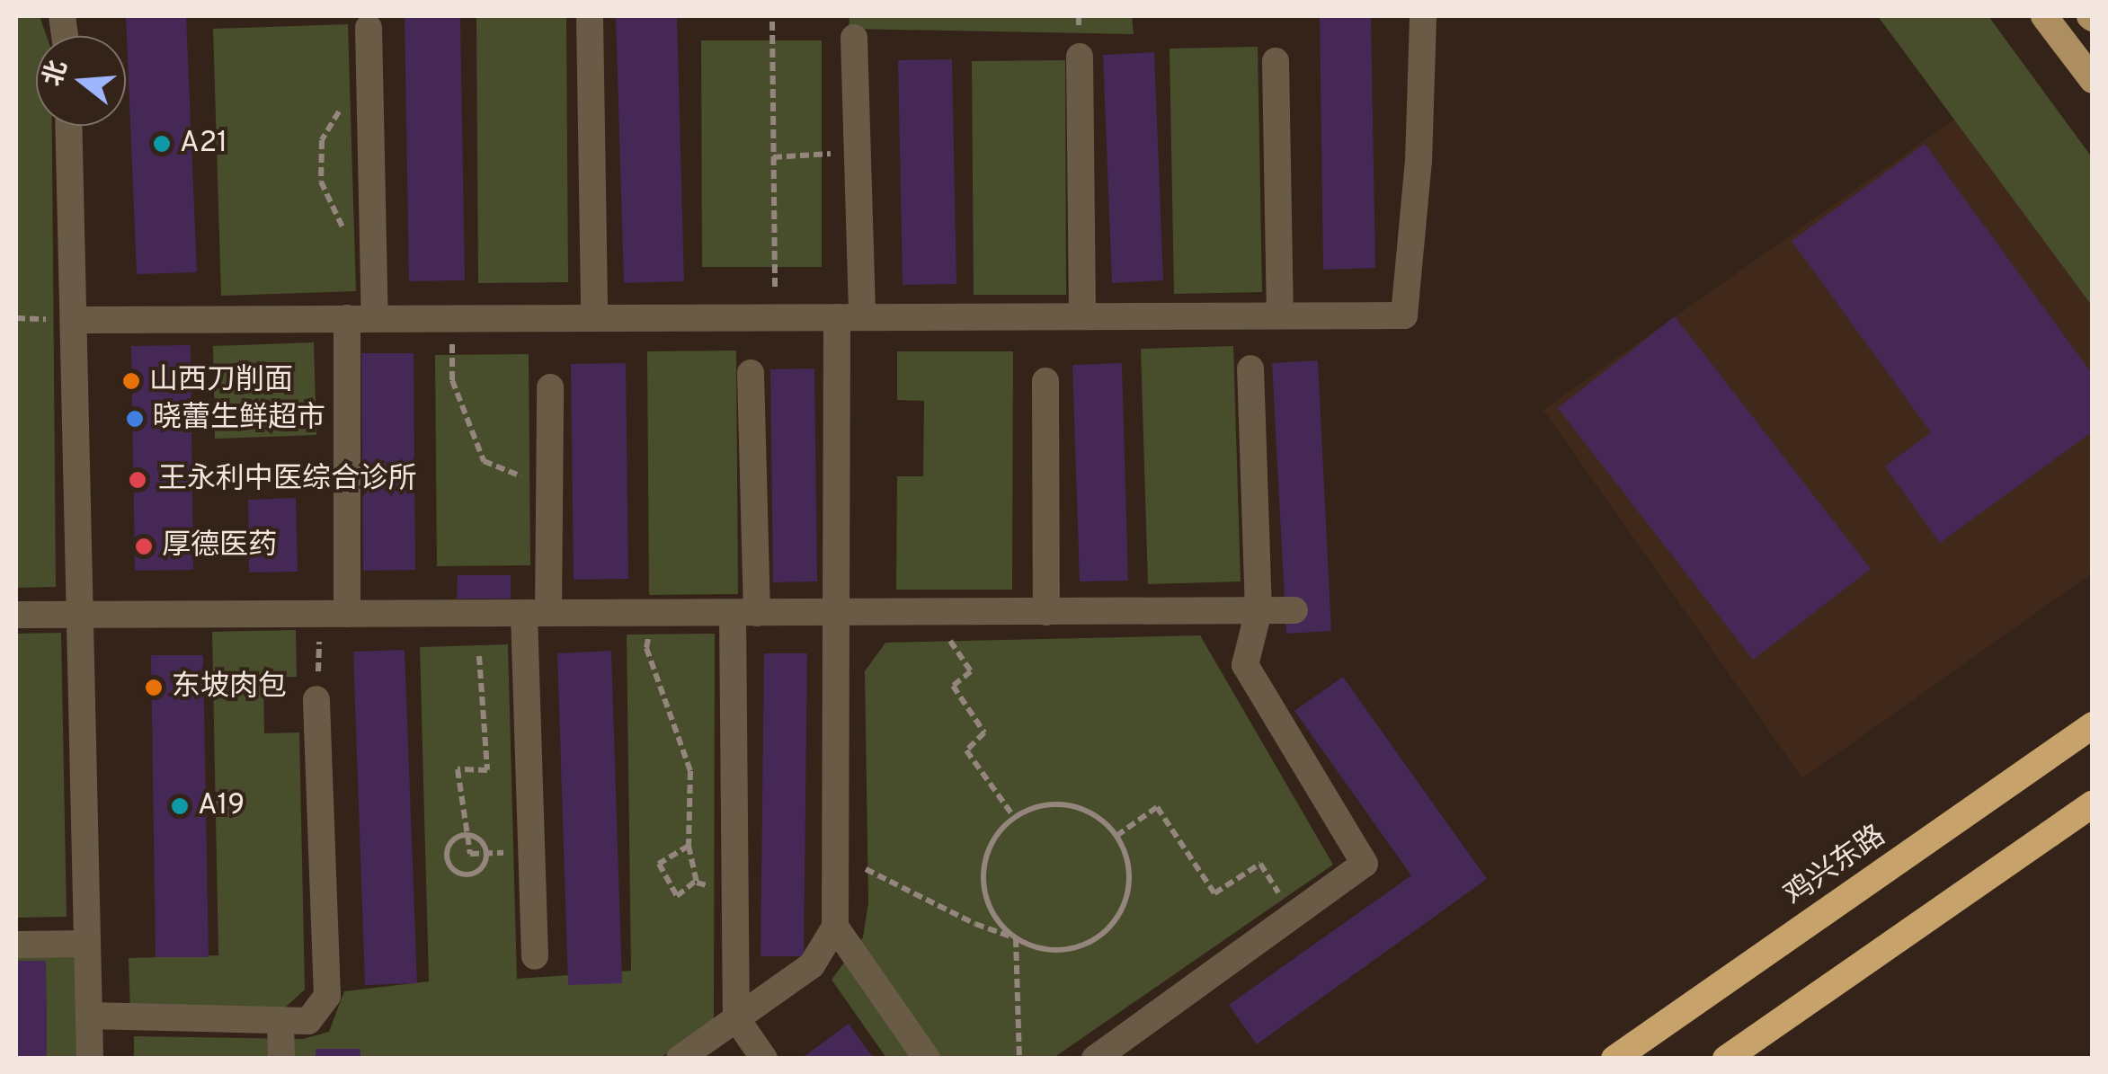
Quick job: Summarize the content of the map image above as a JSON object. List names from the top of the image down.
{
  "streets": {
    "highway": ["鸡兴东路"]
  },
  "places": [
    "A21",
    "山西刀削面",
    "晓蕾生鲜超市",
    "王永利中医综合诊所",
    "厚德医药",
    "东坡肉包",
    "A19"
  ],
  "north": "left"
}
